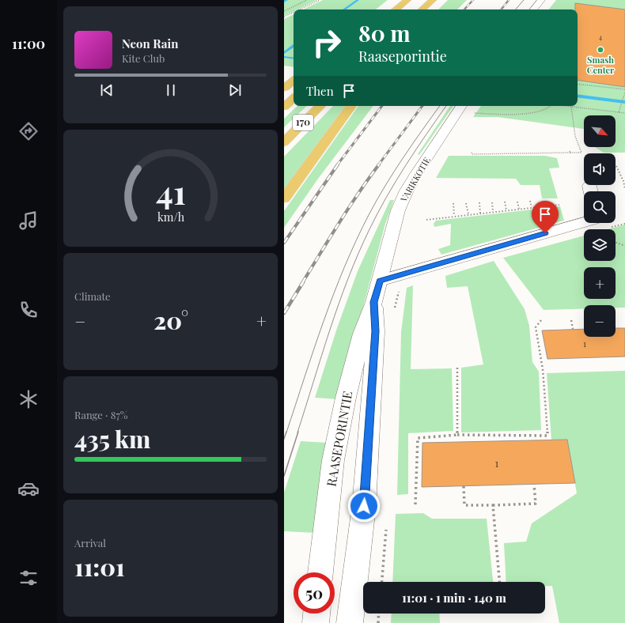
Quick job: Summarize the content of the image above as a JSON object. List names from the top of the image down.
{
  "streets": {
    "highway": ["170"],
    "main road": ["VARIKKOTIE", "RAASEPORINTIE"]
  },
  "crossings": [
    ["VARIKKOTIE", "RAASEPORINTIE"]
  ],
  "places": ["Smash Center"],
  "house_numbers": ["4", "1", "1"],
  "north": "bottom right",
  "page": {
    "tabs": "11:00",
    "turn": ["80 m", "Raaseporintie"],
    "song": ["Neon Rain", "Kite Club"],
    "then": "Then",
    "map_buttons": ["+", "−"],
    "tile": [
      "Climate",
      ["Range · 87%", "435 km"],
      ["Arrival", "11:01"]
    ],
    "heat": ["−", "20°", "+"],
    "limit": "50",
    "trip": "11:01 · 1 min · 140 m",
    "gauge": ["41", "km/h"]
  }
}
